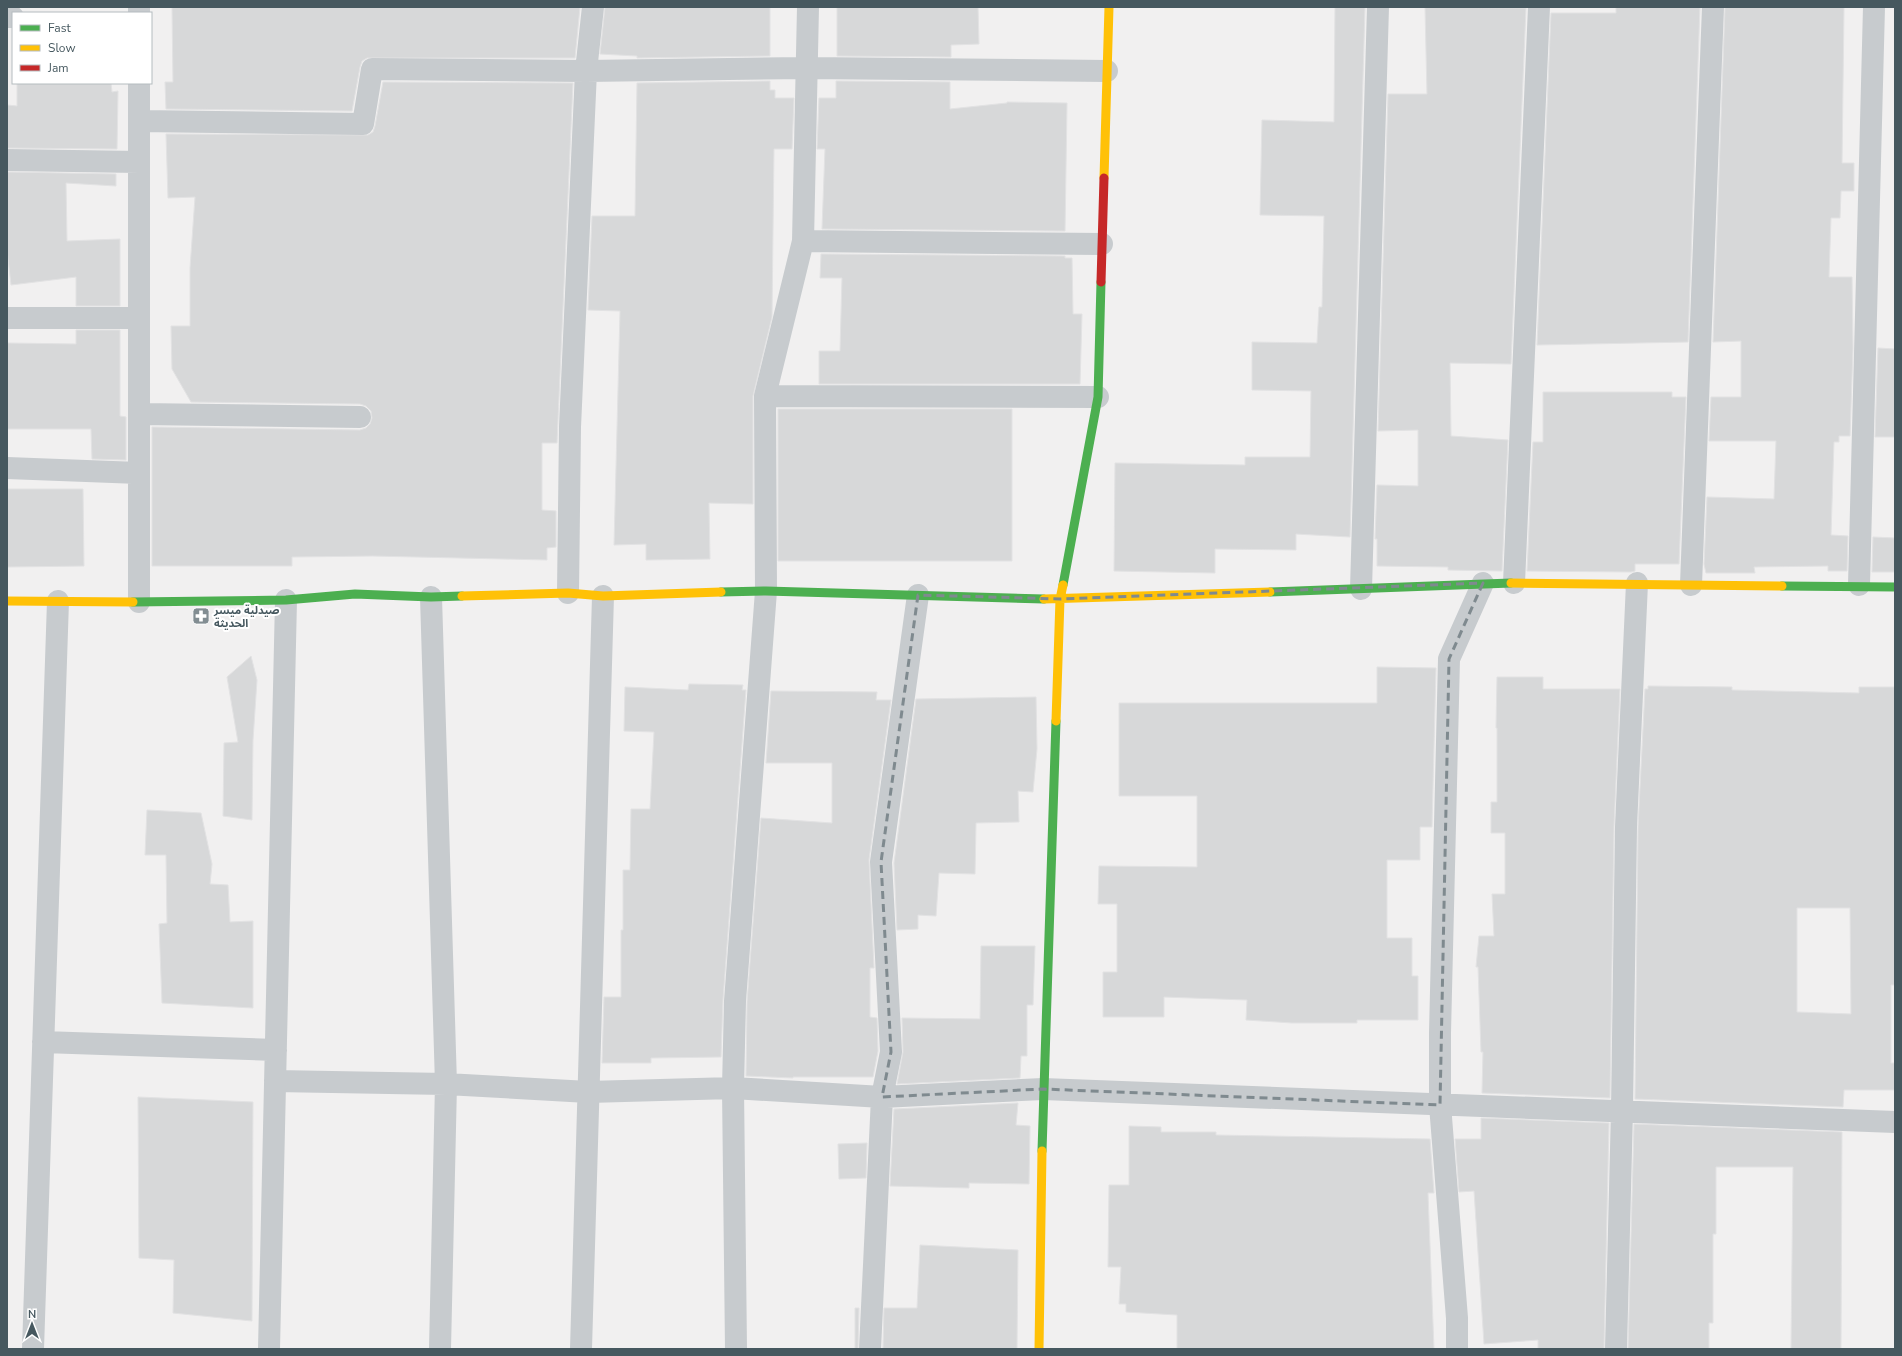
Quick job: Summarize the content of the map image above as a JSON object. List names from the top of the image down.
{
  "places": {
    "pharmacy": ["صيدلية ميسر الحديثة"]
  },
  "legend": ["Fast", "Slow", "Jam"],
  "north": "top"
}
